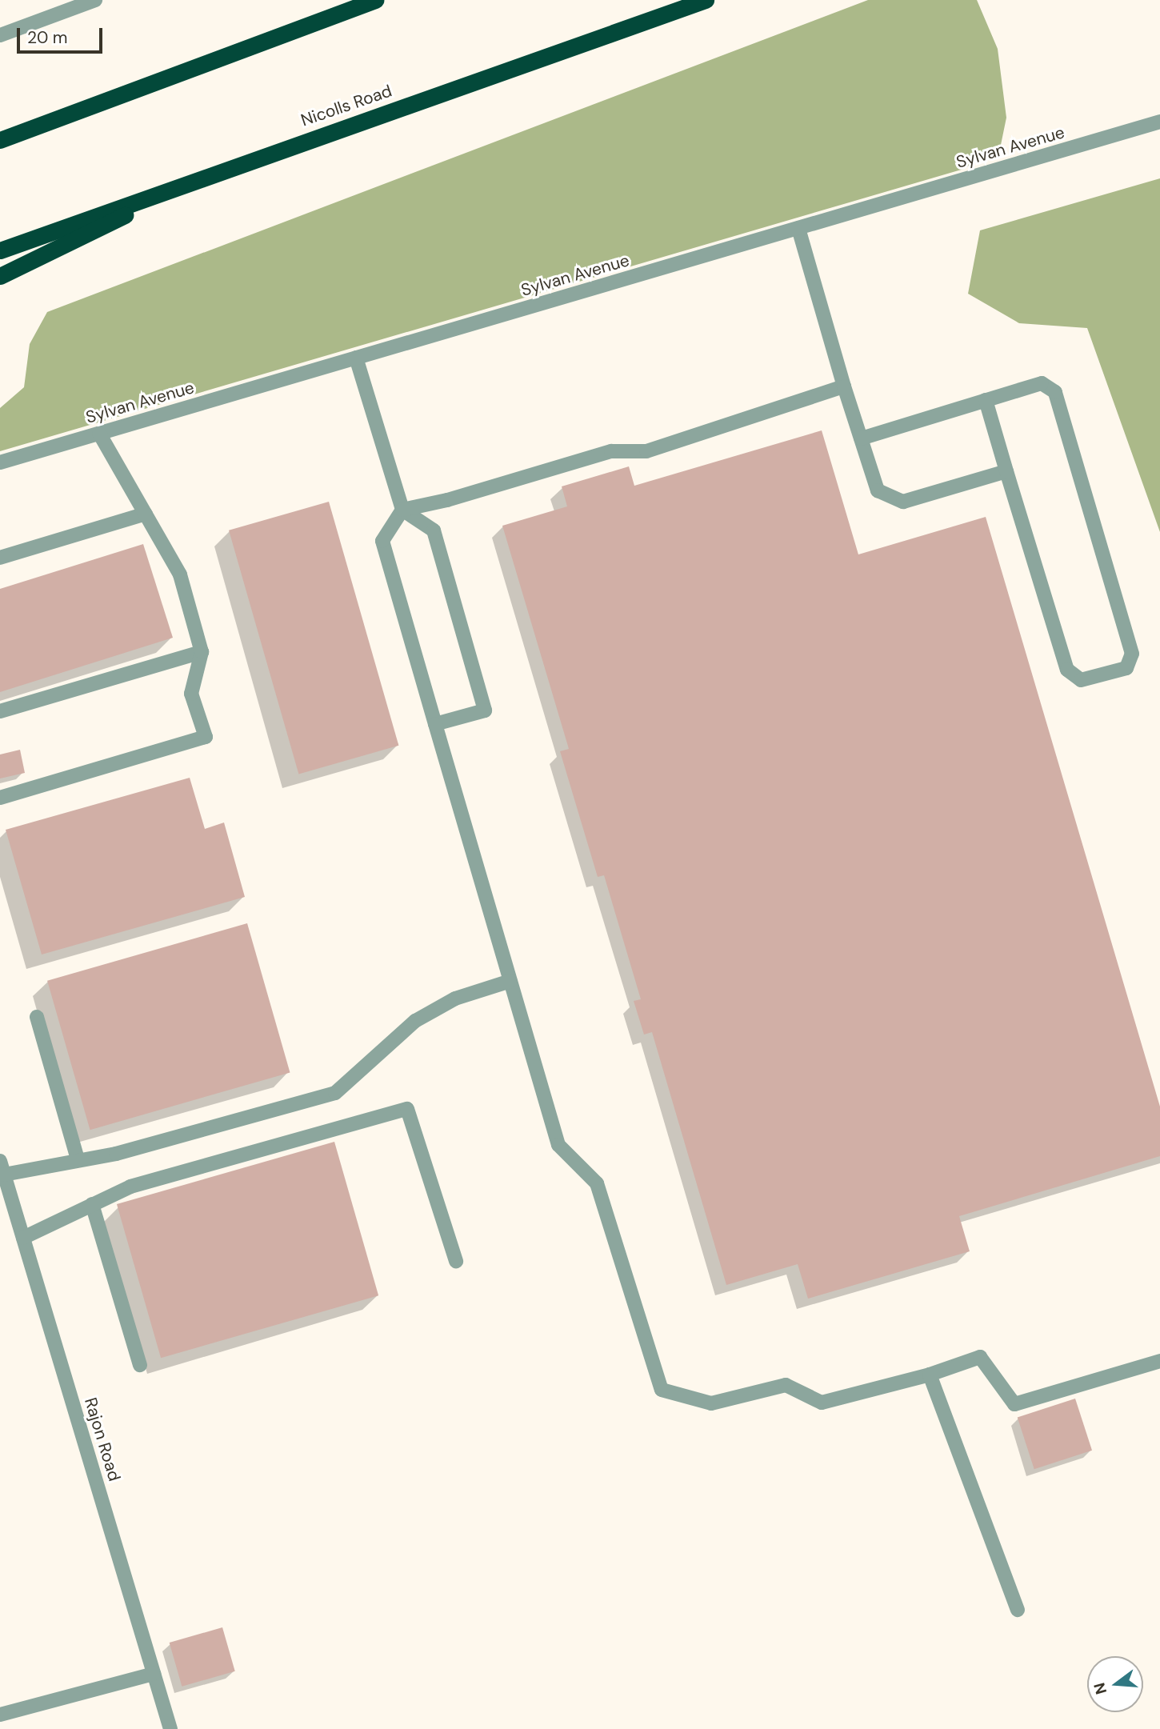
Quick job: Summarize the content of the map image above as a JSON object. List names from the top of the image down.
{
  "streets": {
    "highway": ["Nicolls Road"],
    "street": ["Sylvan Avenue", "Rajon Road"]
  },
  "scale_bar": "20 m",
  "north": "left"
}
